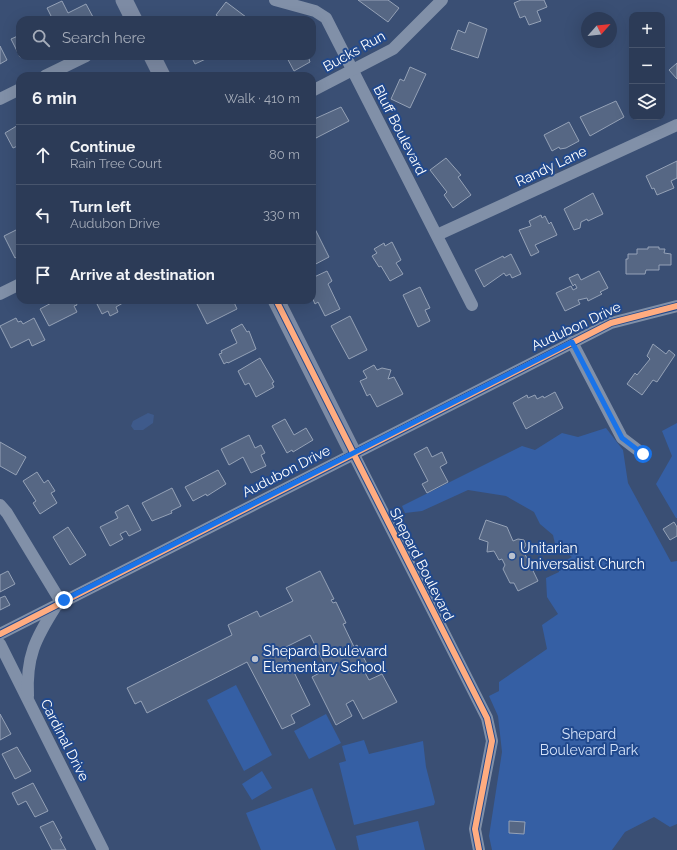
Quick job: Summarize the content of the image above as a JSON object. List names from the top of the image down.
{
  "streets": {
    "street": [
      "Bucks Run",
      "Bluff Boulevard",
      "Randy Lane",
      "Audubon Drive",
      "Shepard Boulevard",
      "Cardinal Drive"
    ]
  },
  "crossings": [
    ["Bucks Run", "Bluff Boulevard"],
    ["Bluff Boulevard", "Randy Lane"],
    ["Audubon Drive", "Shepard Boulevard"]
  ],
  "parks": ["Shepard Boulevard Park"],
  "places": ["Unitarian Universalist Church", "Shepard Boulevard Elementary School"],
  "north": "top right",
  "page": {
    "map_buttons": ["+", "−"],
    "search": "Search here",
    "heading": ["6 min", "Walk · 410 m"],
    "list": [
      ["Continue", "Rain Tree Court", "80 m"],
      ["Turn left", "Audubon Drive", "330 m"],
      "Arrive at destination"
    ]
  }
}
